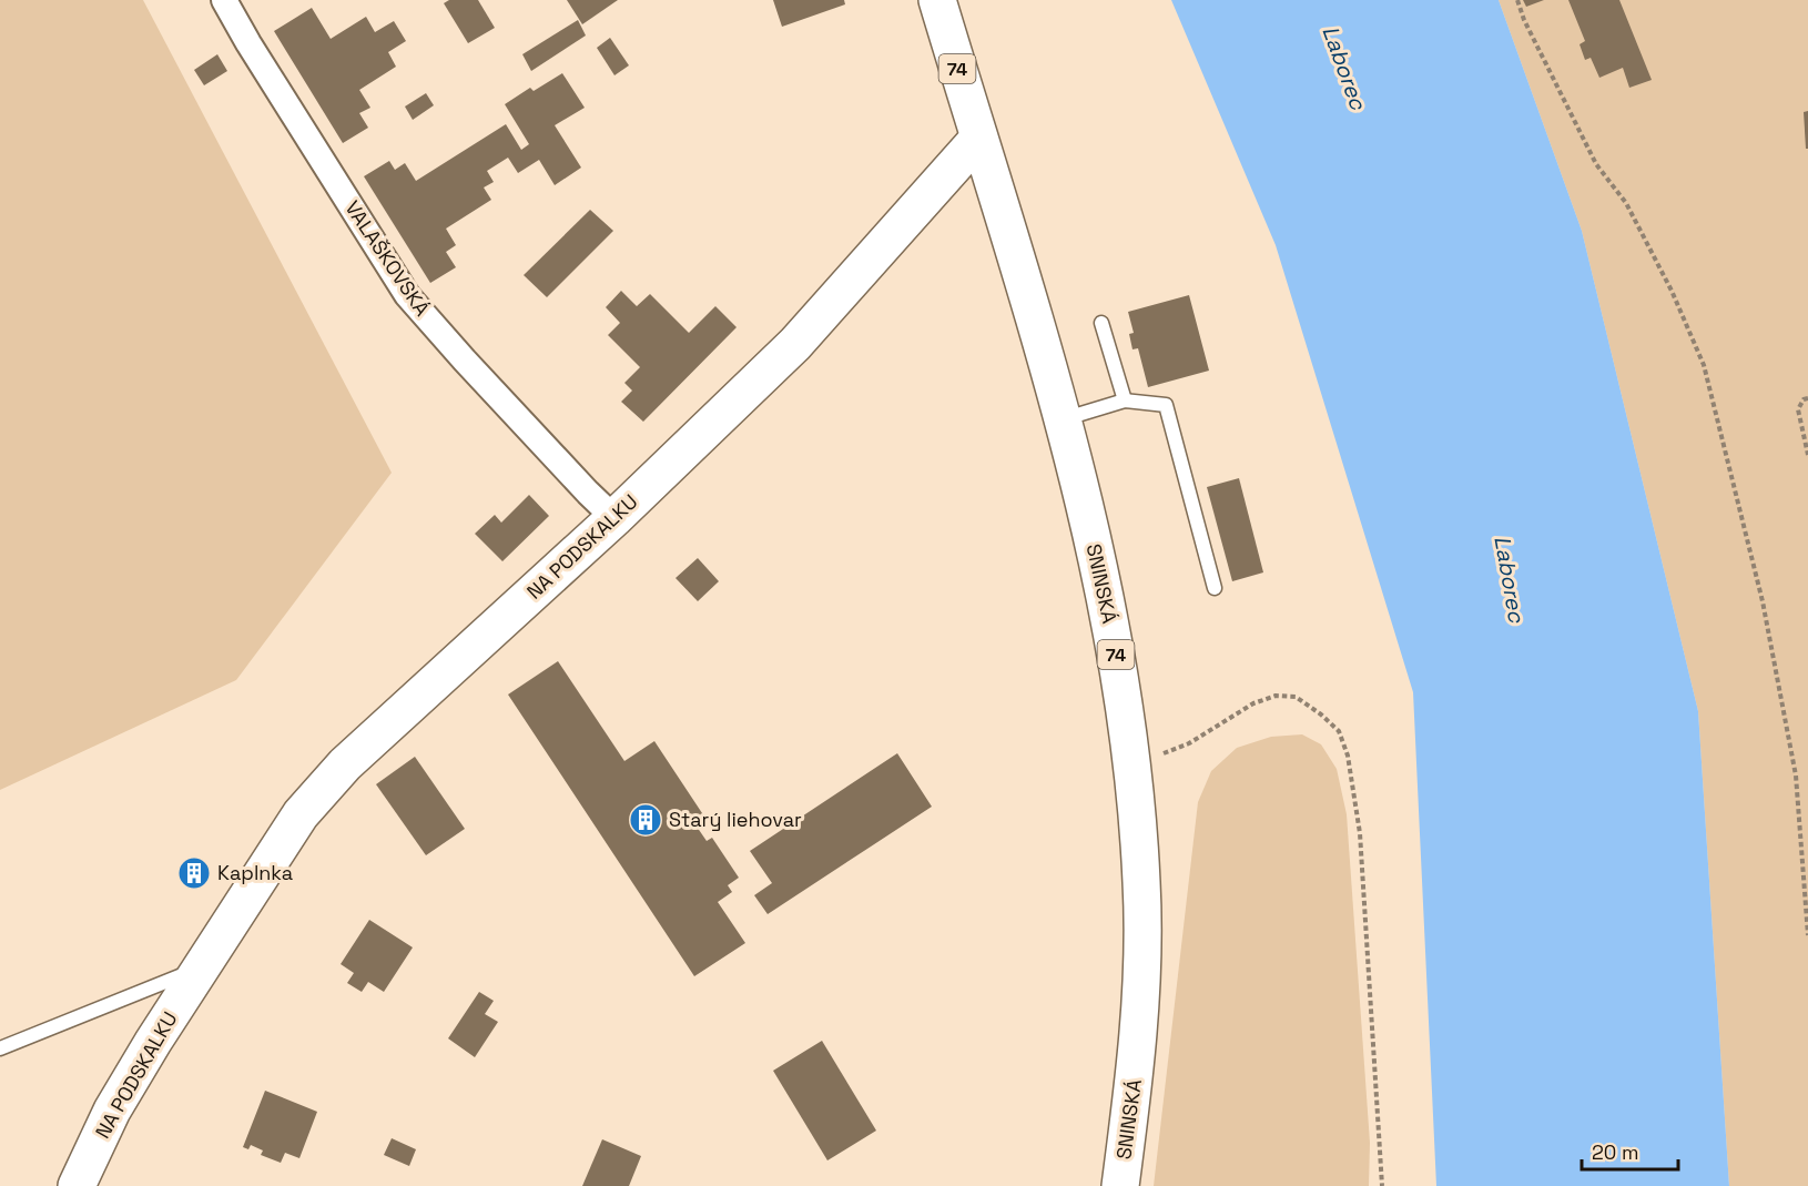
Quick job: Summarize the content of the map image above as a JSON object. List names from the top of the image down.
{
  "streets": {
    "street": [
      "74",
      "VALAŠKOVSKÁ",
      "NA PODSKALKU",
      "SNINSKÁ"
    ]
  },
  "crossings": [
    ["VALAŠKOVSKÁ", "NA PODSKALKU"],
    ["NA PODSKALKU", "SNINSKÁ"]
  ],
  "water": ["Laborec"],
  "places": {
    "building": ["Starý liehovar", "Kaplnka"]
  },
  "scale_bar": "20 m"
}
